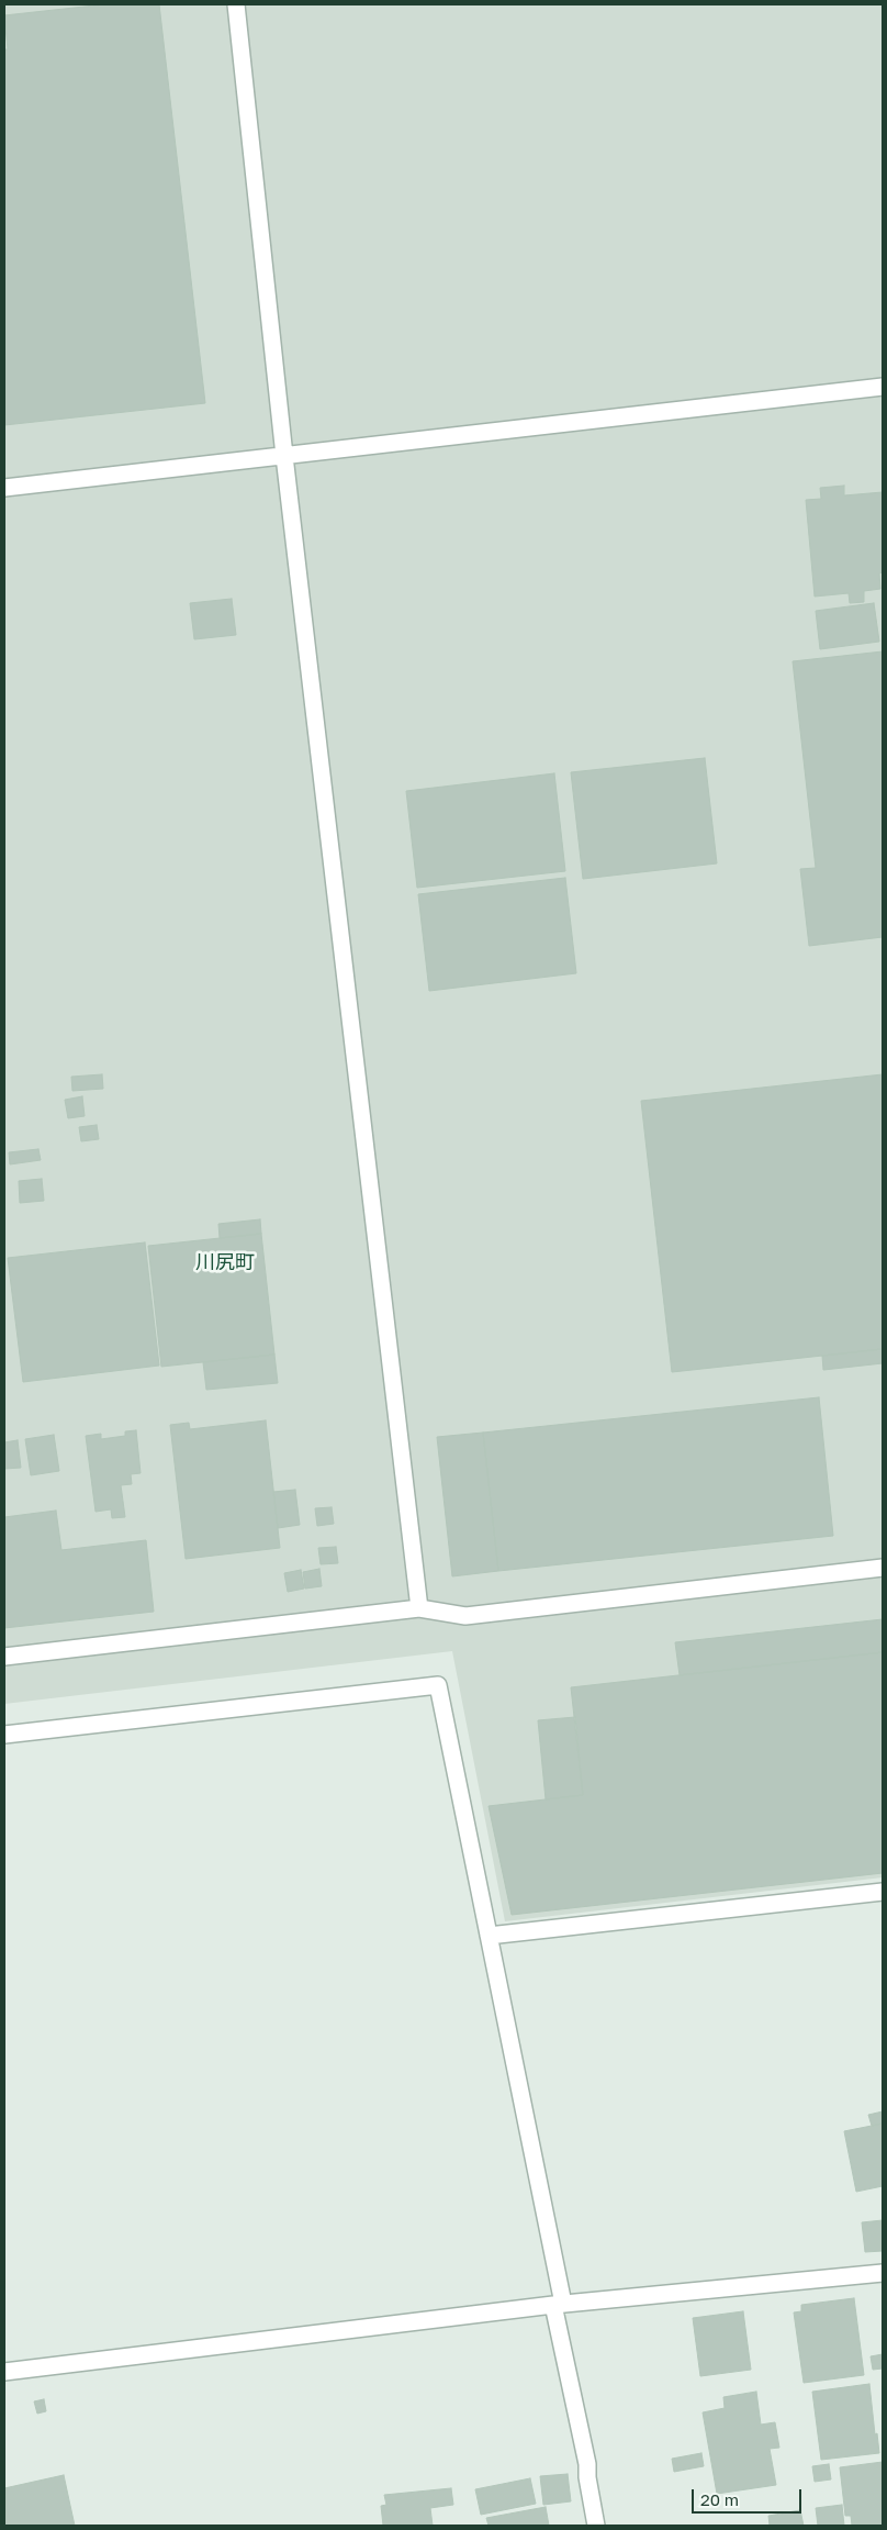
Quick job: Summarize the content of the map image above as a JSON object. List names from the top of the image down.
{
  "districts": ["川尻町"],
  "scale_bar": "20 m"
}
